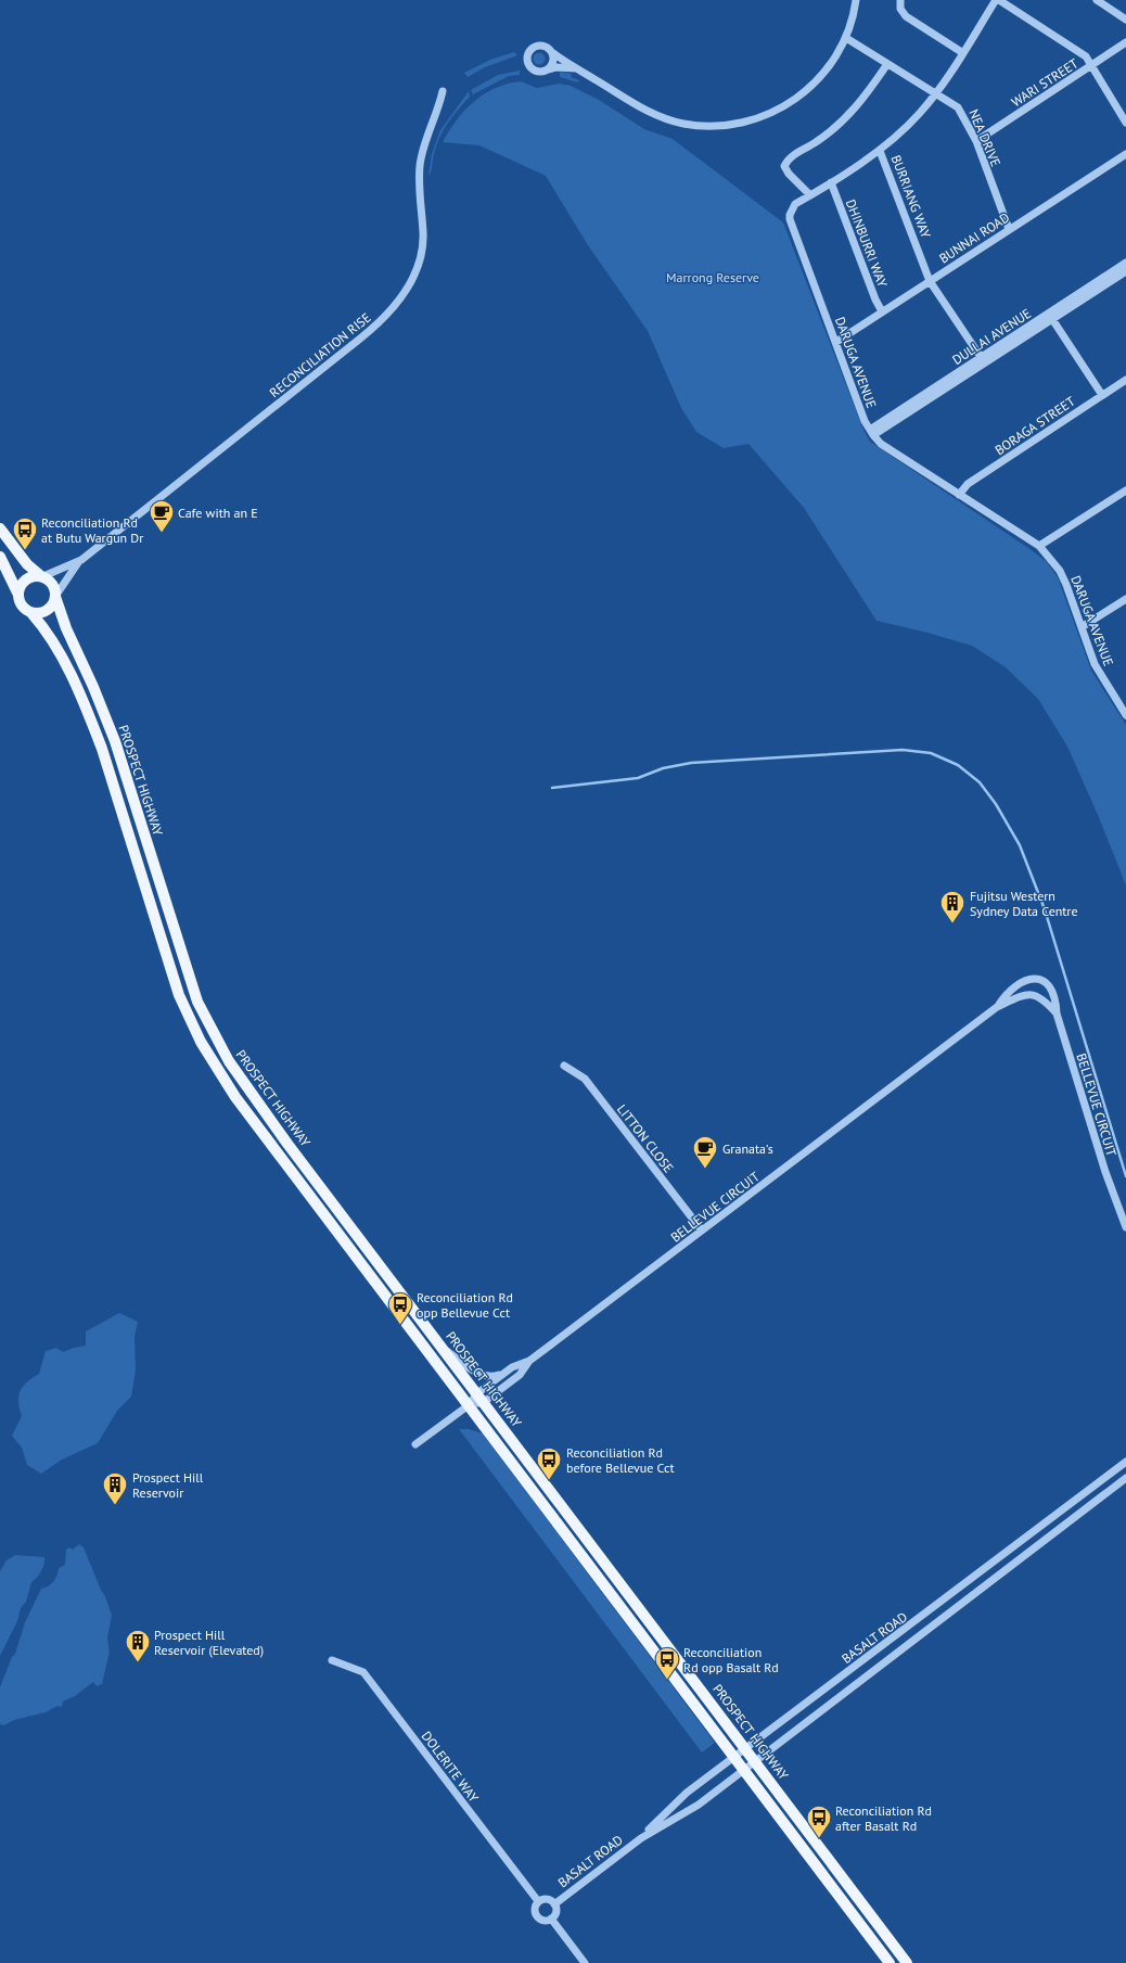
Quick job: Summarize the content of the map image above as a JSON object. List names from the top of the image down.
{
  "streets": {
    "main road": ["PROSPECT HIGHWAY"],
    "street": [
      "WARI STREET",
      "NEA DRIVE",
      "BURRIANG WAY",
      "BUNNAI ROAD",
      "DHINBURRI WAY",
      "DULLAI AVENUE",
      "RECONCILIATION RISE",
      "DARUGA AVENUE",
      "BORAGA STREET",
      "BELLEVUE CIRCUIT",
      "LITTON CLOSE",
      "BASALT ROAD",
      "DOLERITE WAY"
    ]
  },
  "crossings": [
    ["WARI STREET", "NEA DRIVE"],
    ["NEA DRIVE", "BUNNAI ROAD"],
    ["NEA DRIVE", "DARUGA AVENUE"],
    ["BURRIANG WAY", "BUNNAI ROAD"],
    ["BURRIANG WAY", "DULLAI AVENUE"],
    ["BURRIANG WAY", "DARUGA AVENUE"],
    ["BUNNAI ROAD", "DHINBURRI WAY"],
    ["BUNNAI ROAD", "DARUGA AVENUE"],
    ["DHINBURRI WAY", "DARUGA AVENUE"],
    ["DULLAI AVENUE", "DARUGA AVENUE"],
    ["RECONCILIATION RISE", "PROSPECT HIGHWAY"],
    ["DARUGA AVENUE", "BORAGA STREET"],
    ["PROSPECT HIGHWAY", "BELLEVUE CIRCUIT"],
    ["PROSPECT HIGHWAY", "BASALT ROAD"],
    ["BELLEVUE CIRCUIT", "LITTON CLOSE"],
    ["BASALT ROAD", "DOLERITE WAY"]
  ],
  "parks": ["Marrong Reserve"],
  "places": {
    "cafe": ["Cafe with an E", "Granata's"],
    "bus stop": [
      "Reconciliation Rd at Butu Wargun Dr",
      "Reconciliation Rd opp Bellevue Cct",
      "Reconciliation Rd before Bellevue Cct",
      "Reconciliation Rd opp Basalt Rd",
      "Reconciliation Rd after Basalt Rd"
    ],
    "building": ["Fujitsu Western Sydney Data Centre", "Prospect Hill Reservoir", "Prospect Hill Reservoir (Elevated)"]
  }
}
